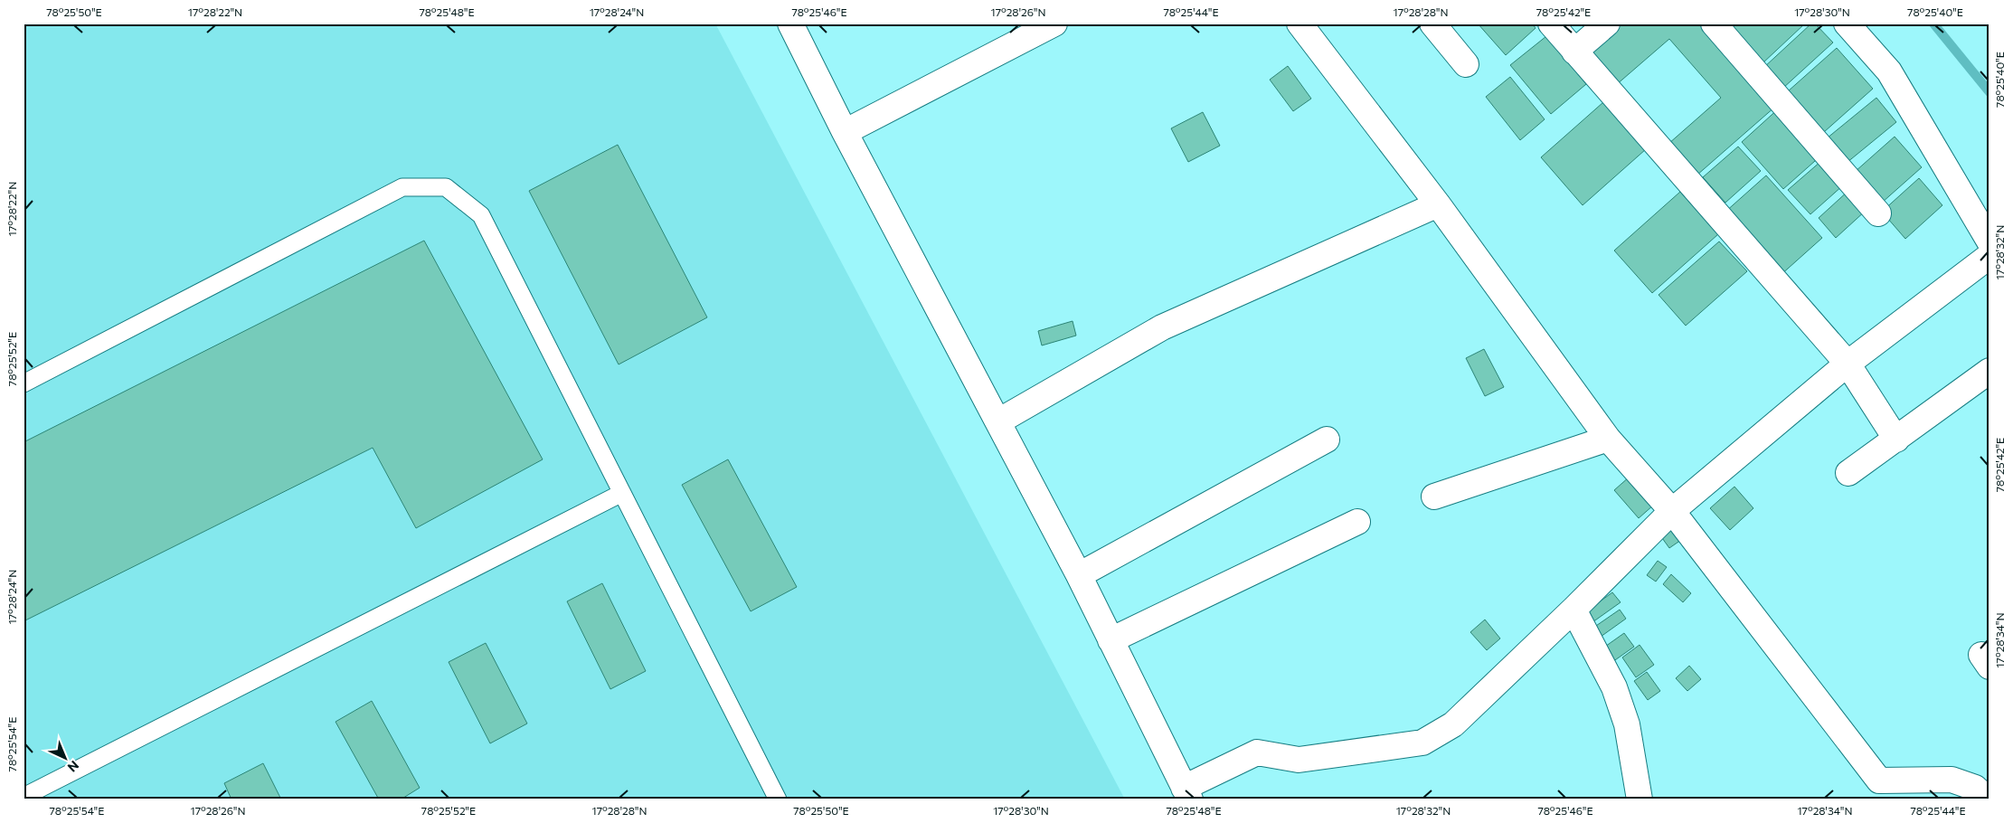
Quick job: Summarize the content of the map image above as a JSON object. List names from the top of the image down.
{
  "north": "bottom right",
  "coordinates": [
    "78°25'50\"E",
    "17°28'22\"N",
    "78°25'48\"E",
    "17°28'24\"N",
    "78°25'46\"E",
    "17°28'26\"N",
    "78°25'44\"E",
    "17°28'28\"N",
    "78°25'42\"E",
    "17°28'30\"N",
    "78°25'40\"E",
    "17°28'32\"N",
    "78°25'52\"E",
    "17°28'34\"N",
    "78°25'54\"E"
  ]
}
